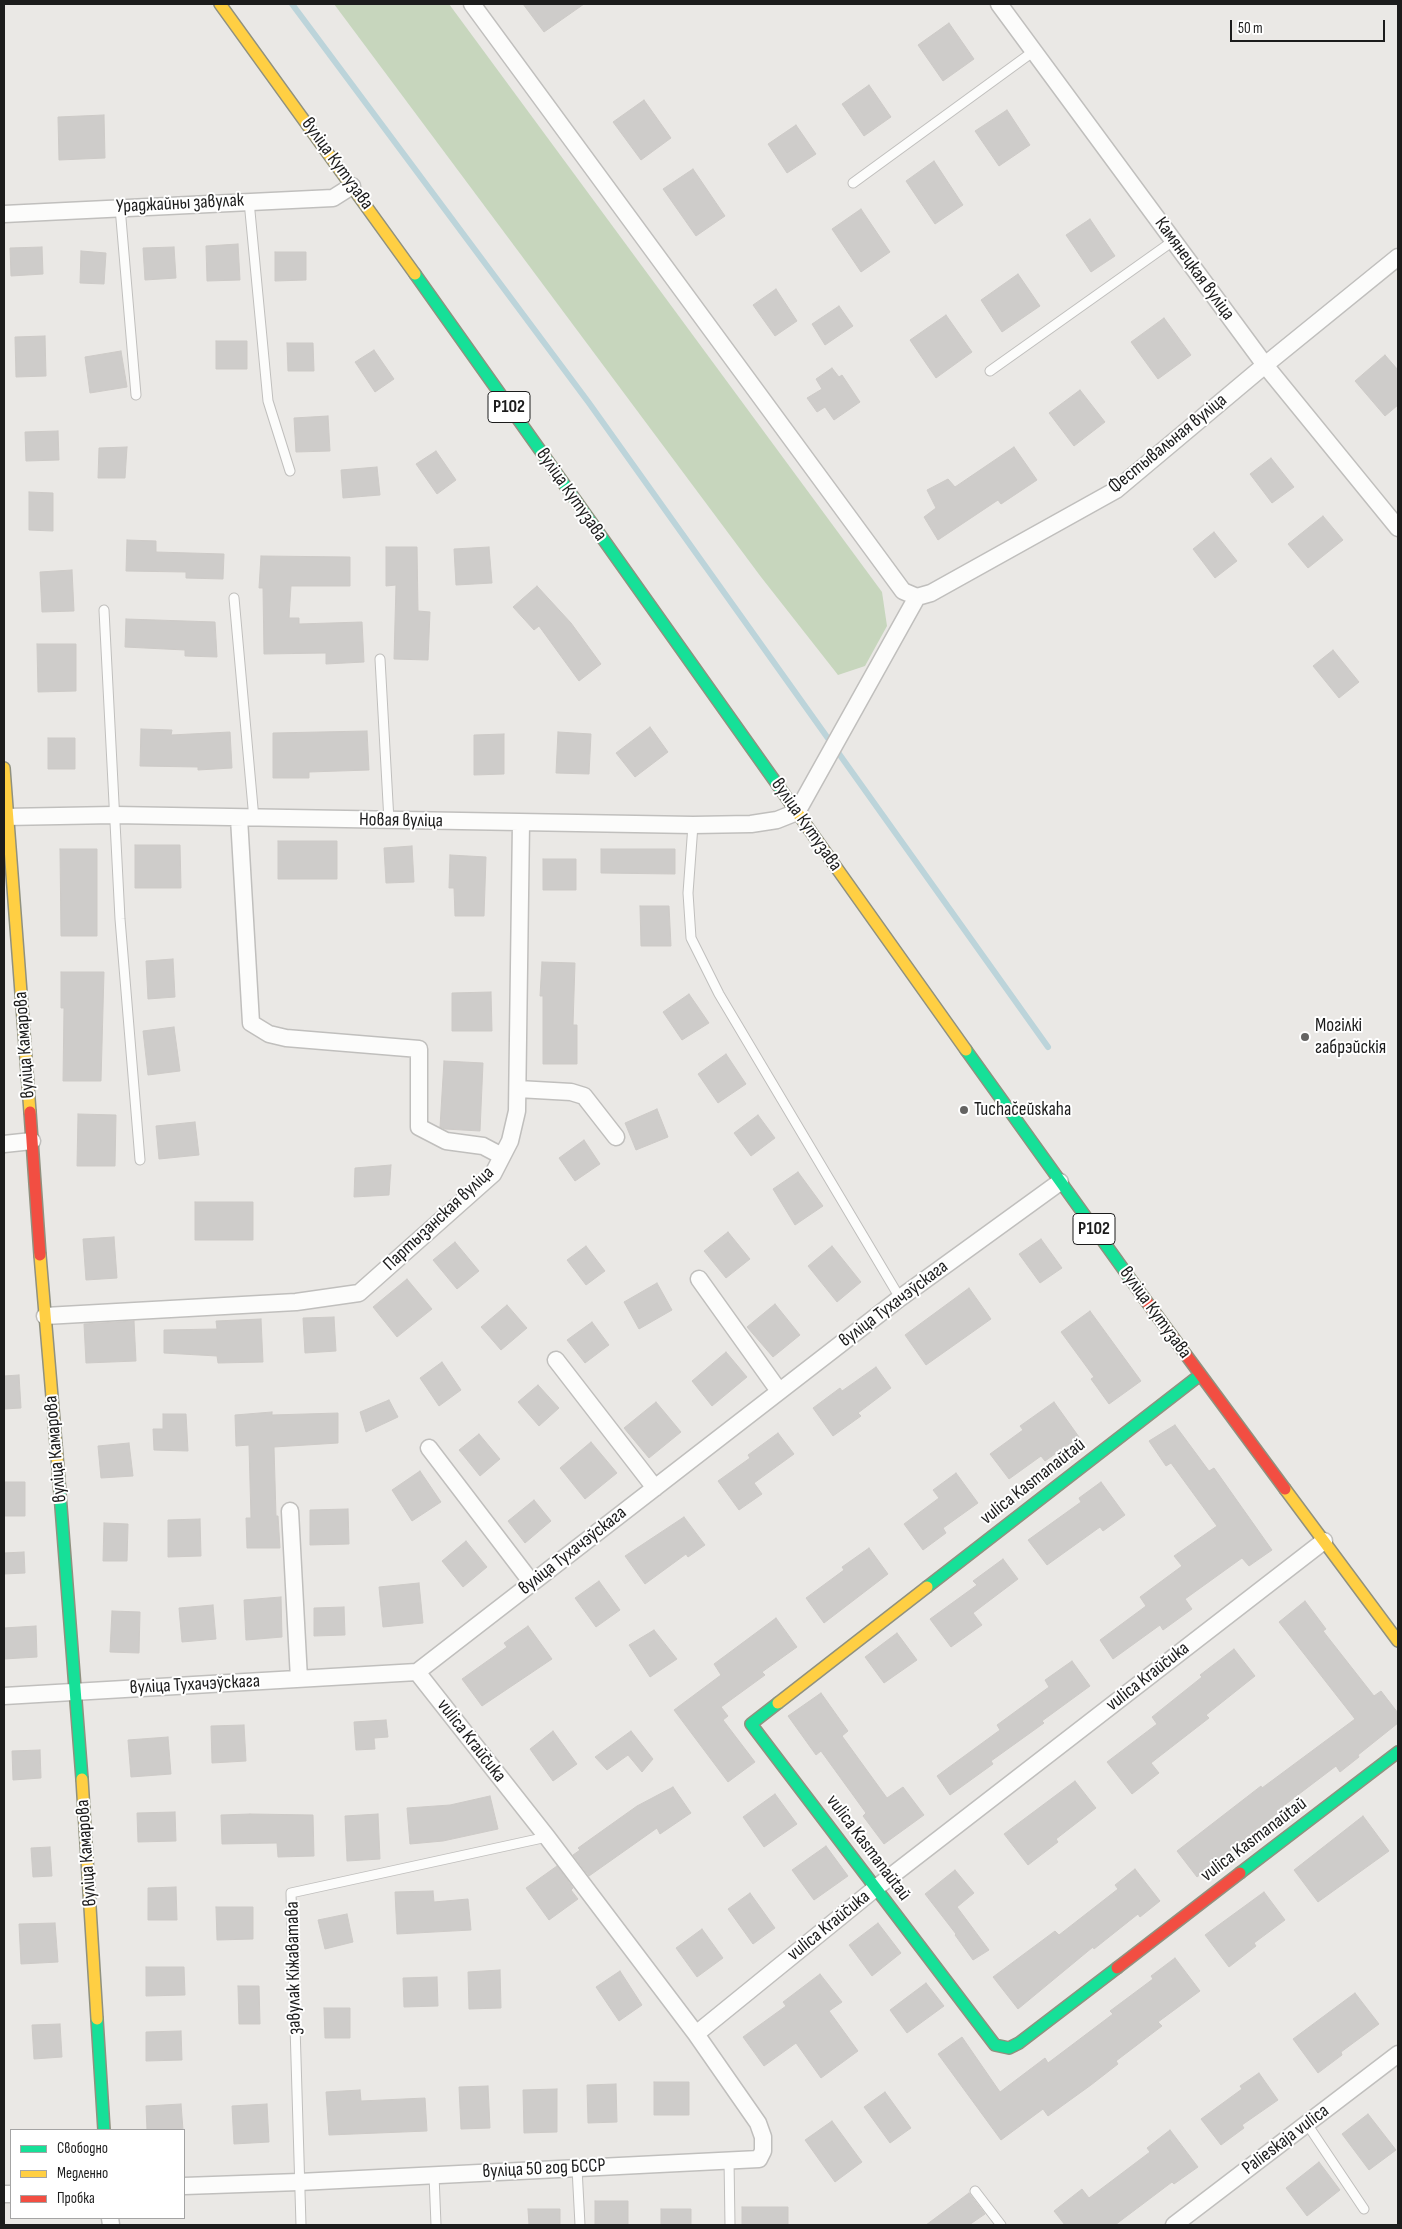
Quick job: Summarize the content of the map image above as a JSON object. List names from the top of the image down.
{
  "streets": {
    "street": [
      "вуліца Кутузава",
      "Ураджайны завулак",
      "Камянецкая вуліца",
      "Р102",
      "Фестывальная вуліца",
      "Новая вуліца",
      "вуліца Камарова",
      "Партызанская вуліца",
      "вуліца Тухачэўскага",
      "vulica Kasmanaŭtaŭ",
      "vulica Kraŭčuka",
      "Palieskaja vulica",
      "вуліца 50 год БССР"
    ],
    "lane": ["завулак Кіжаватава"]
  },
  "crossings": [
    ["вуліца Кутузава", "Ураджайны завулак"],
    ["вуліца Кутузава", "Новая вуліца"],
    ["вуліца Кутузава", "вуліца Тухачэўскага"],
    ["вуліца Кутузава", "vulica Kasmanaŭtaŭ"],
    ["вуліца Кутузава", "vulica Kraŭčuka"],
    ["Камянецкая вуліца", "Фестывальная вуліца"],
    ["Новая вуліца", "вуліца Камарова"],
    ["Новая вуліца", "Партызанская вуліца"],
    ["вуліца Камарова", "Партызанская вуліца"],
    ["вуліца Камарова", "вуліца Тухачэўскага"],
    ["вуліца Тухачэўскага", "vulica Kraŭčuka"],
    ["vulica Kasmanaŭtaŭ", "vulica Kraŭčuka"],
    ["vulica Kraŭčuka", "завулак Кіжаватава"],
    ["vulica Kraŭčuka", "вуліца 50 год БССР"],
    ["завулак Кіжаватава", "вуліца 50 год БССР"]
  ],
  "places": ["Могілкі габрэйскія", "Tuchačeŭskaha"],
  "legend": ["Свободно", "Медленно", "Пробка"],
  "scale_bar": "50 m"
}
